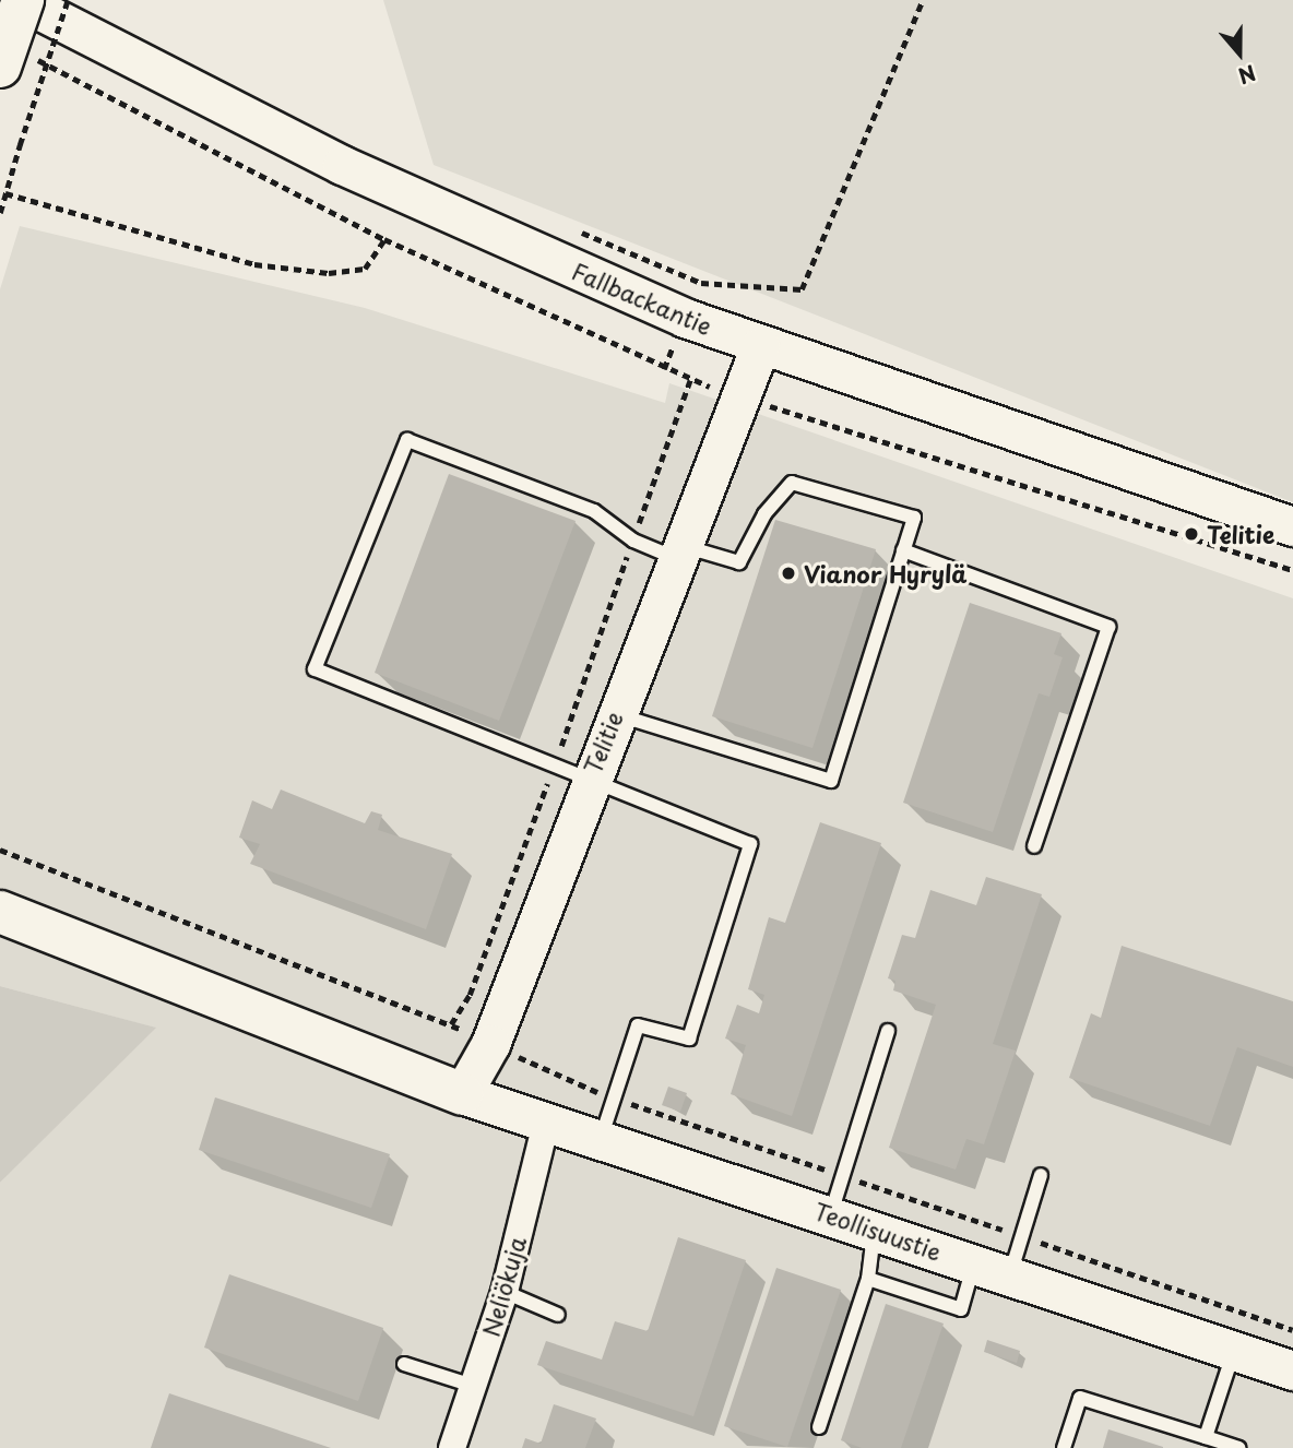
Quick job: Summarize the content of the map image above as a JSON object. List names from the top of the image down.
{
  "streets": {
    "street": [
      "Fallbackantie",
      "Telitie",
      "Teollisuustie",
      "Neliökuja"
    ]
  },
  "crossings": [
    ["Fallbackantie", "Telitie"],
    ["Telitie", "Teollisuustie"],
    ["Teollisuustie", "Neliökuja"]
  ],
  "places": ["Telitie", "Vianor Hyrylä"],
  "north": "bottom"
}
